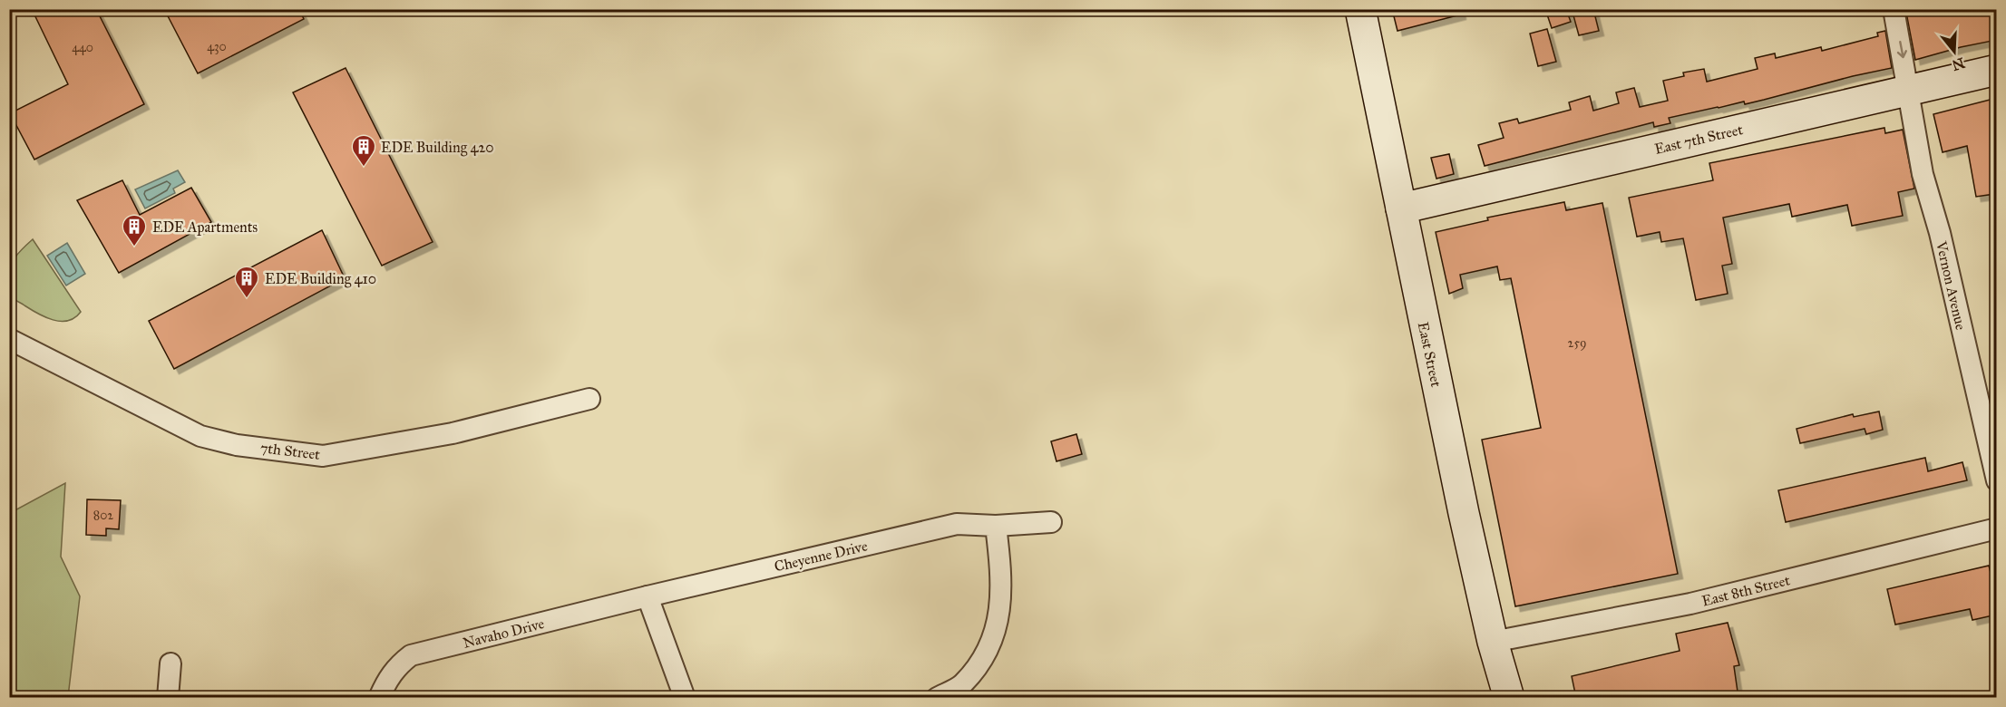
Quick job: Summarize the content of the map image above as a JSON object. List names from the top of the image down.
{
  "streets": {
    "main road": ["East 7th Street", "East Street"],
    "street": [
      "Vernon Avenue",
      "7th Street",
      "Cheyenne Drive",
      "East 8th Street",
      "Navaho Drive"
    ]
  },
  "crossings": [
    ["East 7th Street", "Vernon Avenue"],
    ["East 7th Street", "East Street"],
    ["East Street", "East 8th Street"],
    ["Cheyenne Drive", "Navaho Drive"]
  ],
  "places": {
    "building": ["EDE Building 420", "EDE Apartments", "EDE Building 410"]
  },
  "house_numbers": [
    "430",
    "440",
    "259",
    "802"
  ],
  "north": "bottom"
}
